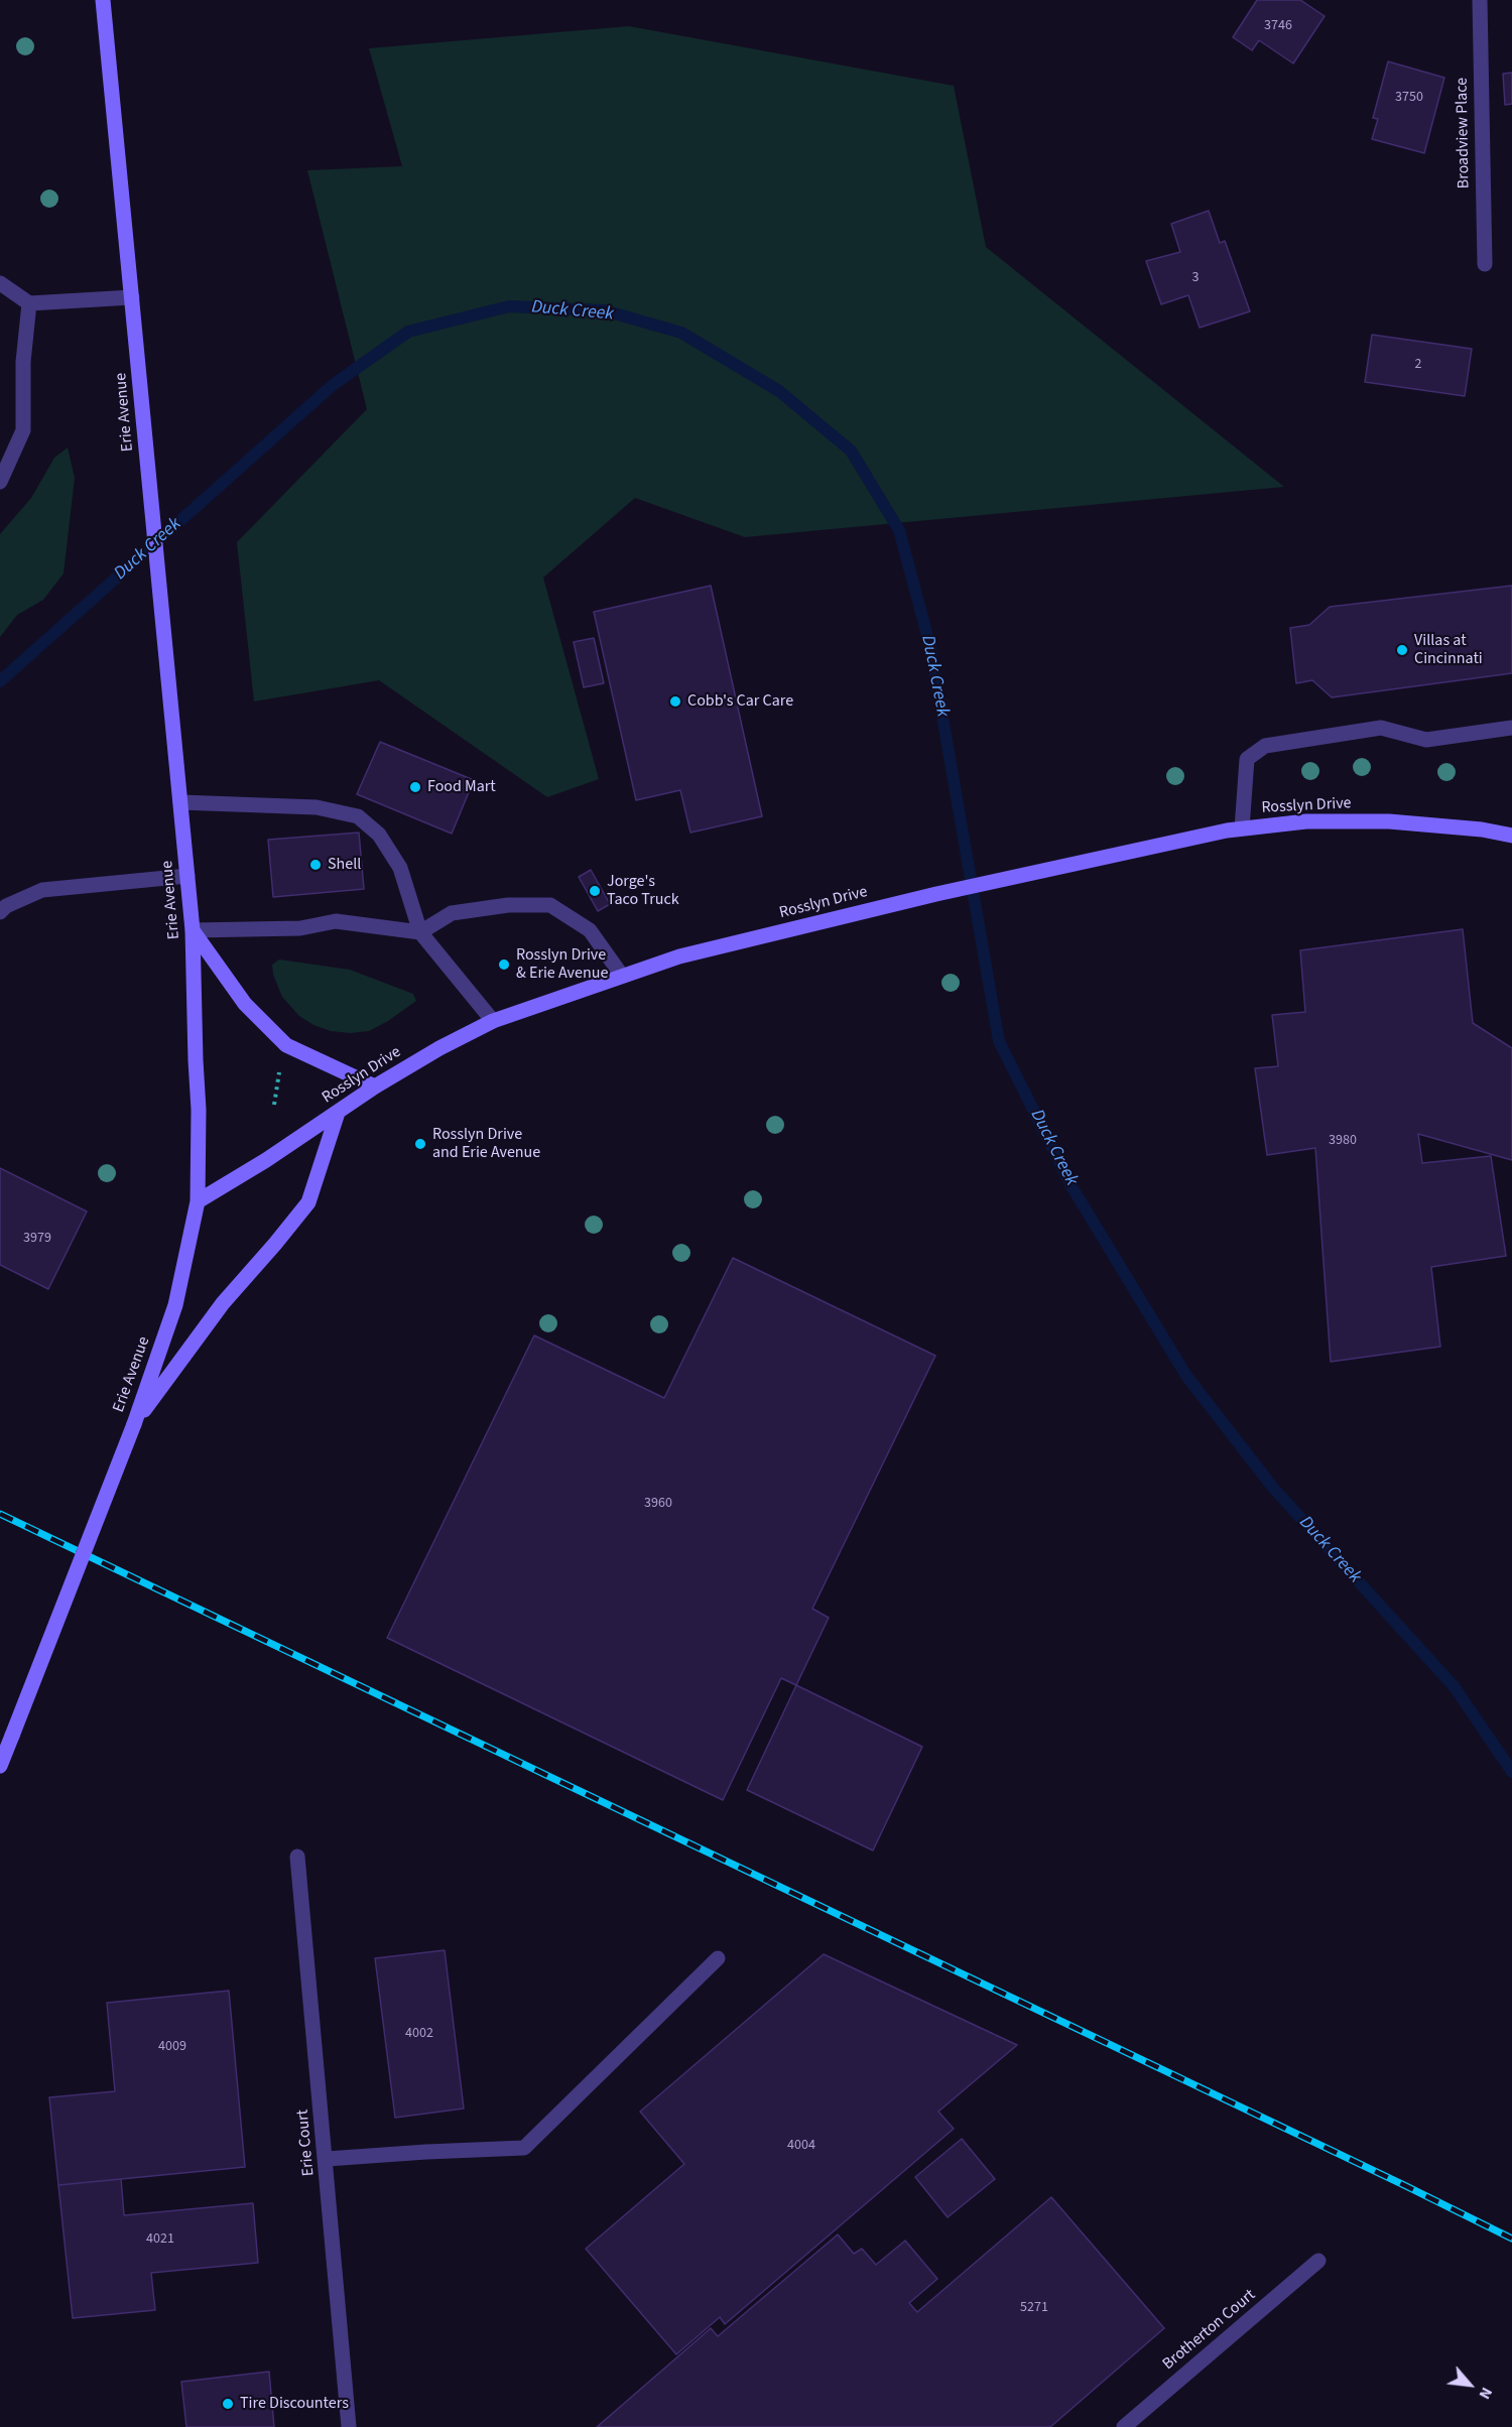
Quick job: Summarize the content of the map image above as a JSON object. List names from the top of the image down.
{
  "streets": {
    "street": [
      "Broadview Place",
      "Erie Avenue",
      "Rosslyn Drive",
      "Erie Court",
      "Brotherton Court"
    ]
  },
  "crossings": [
    ["Erie Avenue", "Rosslyn Drive"]
  ],
  "water": ["Duck Creek"],
  "places": [
    "Villas at Cincinnati",
    "Cobb's Car Care",
    "Food Mart",
    "Shell",
    "Jorge's Taco Truck",
    "Rosslyn Drive & Erie Avenue",
    "Rosslyn Drive and Erie Avenue",
    "Tire Discounters"
  ],
  "house_numbers": [
    "3746",
    "3750",
    "3",
    "2",
    "3980",
    "3979",
    "3960",
    "4002",
    "4009",
    "4004",
    "4021",
    "5271"
  ],
  "north": "bottom right"
}
